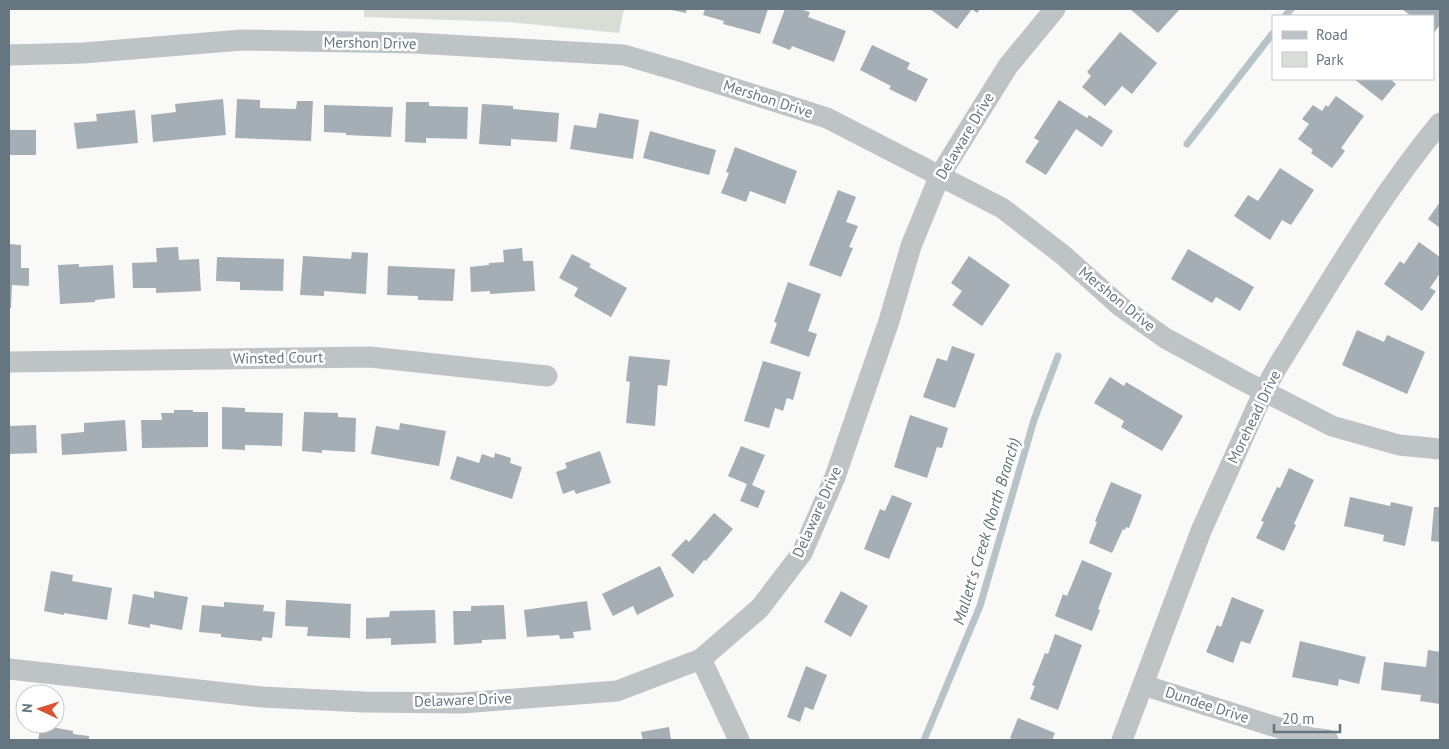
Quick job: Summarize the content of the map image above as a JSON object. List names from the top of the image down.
{
  "streets": {
    "street": [
      "Mershon Drive",
      "Delaware Drive",
      "Winsted Court",
      "Morehead Drive",
      "Dundee Drive"
    ]
  },
  "crossings": [
    ["Mershon Drive", "Delaware Drive"],
    ["Mershon Drive", "Morehead Drive"],
    ["Morehead Drive", "Dundee Drive"]
  ],
  "water": ["Mallett's Creek (North Branch)"],
  "legend": ["Road", "Park"],
  "scale_bar": "20 m",
  "north": "left"
}
